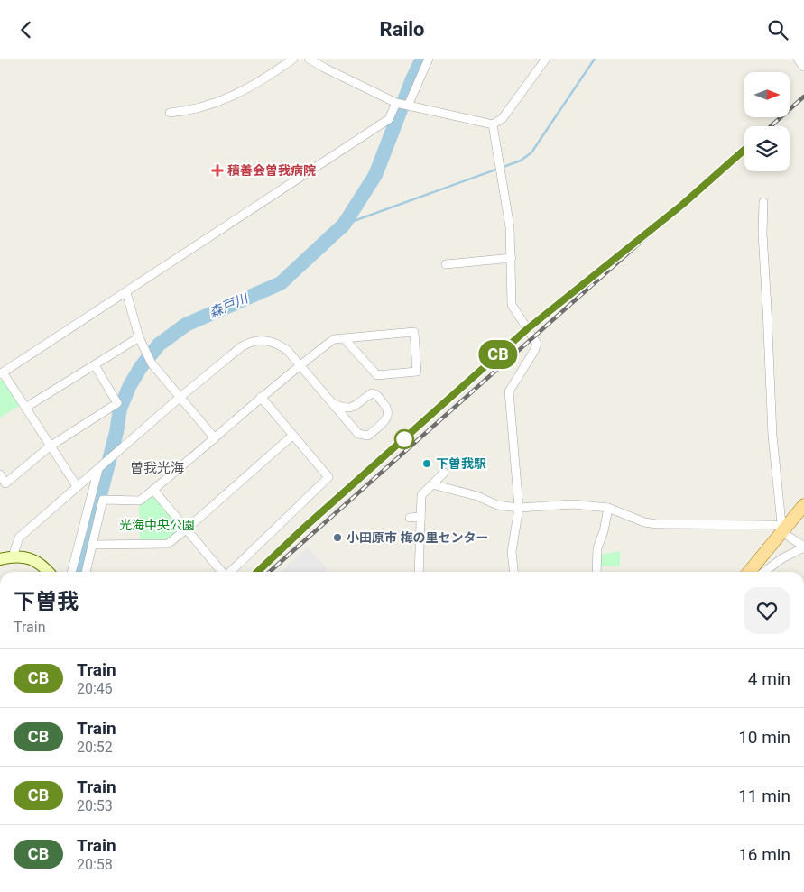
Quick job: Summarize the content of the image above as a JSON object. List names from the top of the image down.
{
  "districts": ["曽我光海"],
  "water": ["森戸川"],
  "parks": ["光海中央公園"],
  "places": {
    "health": ["積善会曽我病院"],
    "other": ["下曽我駅", "小田原市 梅の里センター"]
  },
  "north": "right",
  "page": {
    "header": "Railo",
    "on_map": "CB",
    "heading": ["下曽我", "Train"],
    "list": [
      {
        "mark": "CB",
        "name": "Train",
        "note": "20:46",
        "value": "4 min"
      },
      {
        "mark": "CB",
        "name": "Train",
        "note": "20:52",
        "value": "10 min"
      },
      {
        "mark": "CB",
        "name": "Train",
        "note": "20:53",
        "value": "11 min"
      },
      {
        "mark": "CB",
        "name": "Train",
        "note": "20:58",
        "value": "16 min"
      }
    ]
  }
}
